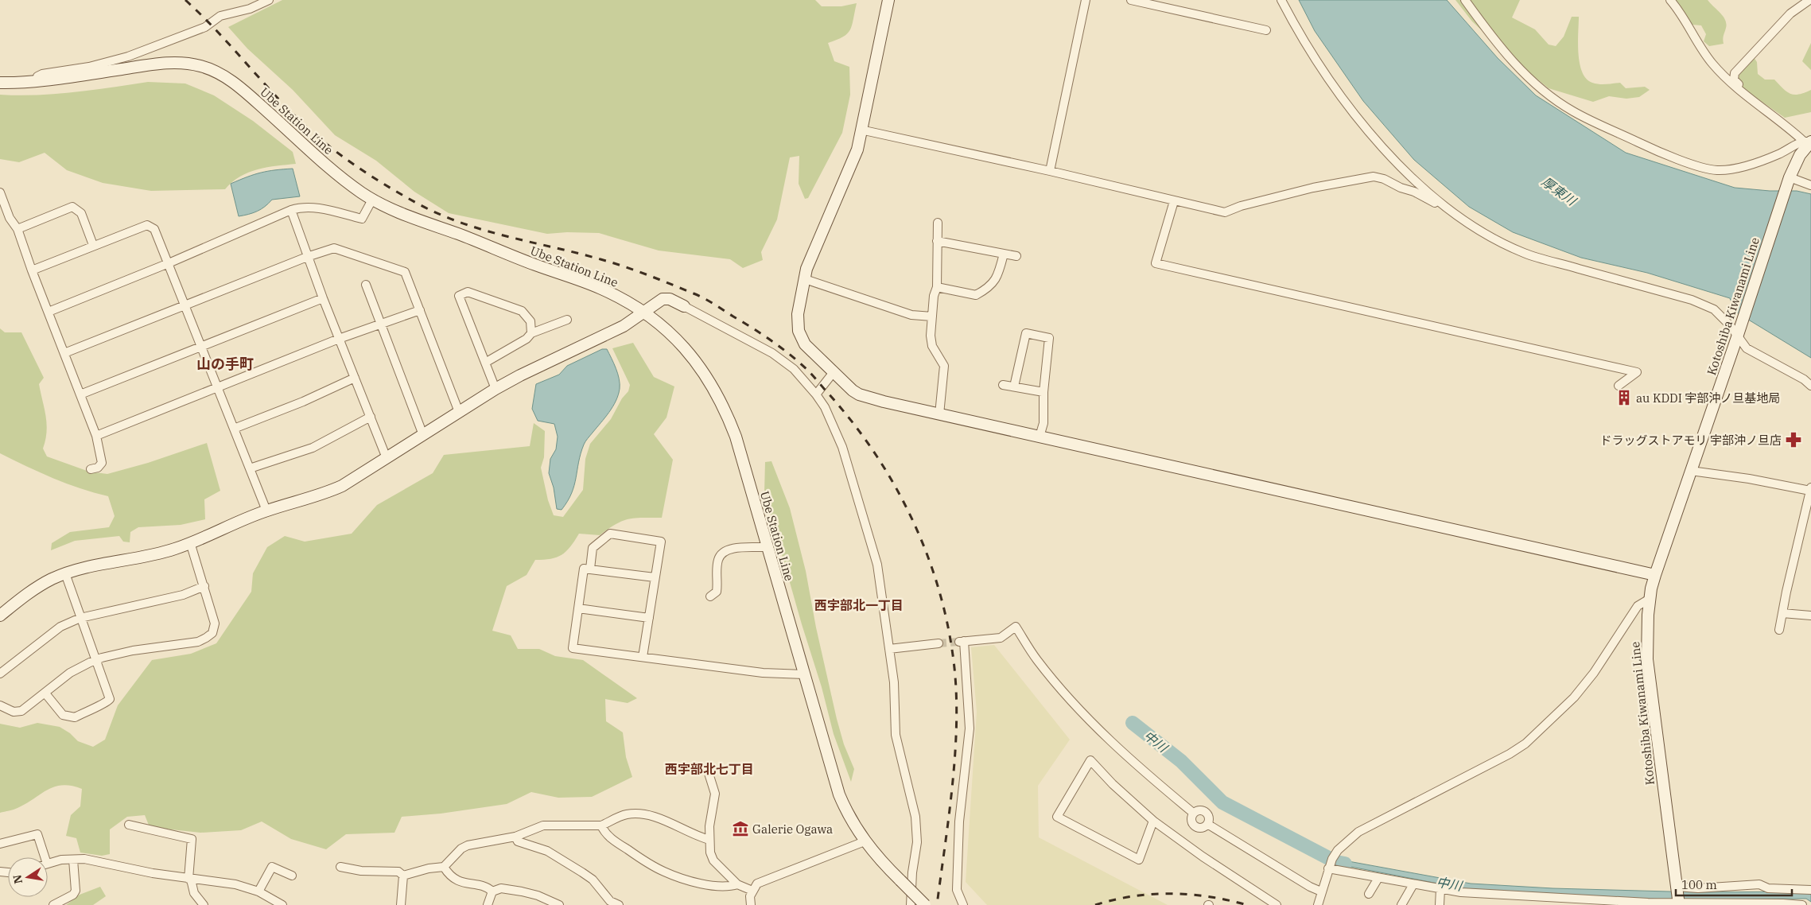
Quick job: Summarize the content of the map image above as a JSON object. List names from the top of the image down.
{
  "streets": {
    "main road": ["Ube Station Line", "Kotoshiba Kiwanami Line"]
  },
  "districts": ["山の手町", "西宇部北一丁目", "西宇部北七丁目"],
  "water": ["厚東川", "中川"],
  "places": {
    "building": ["au KDDI 宇部沖ノ旦基地局"],
    "pharmacy": ["ドラッグストアモリ 宇部沖ノ旦店"],
    "museum": ["Galerie Ogawa"]
  },
  "scale_bar": "100 m",
  "north": "left"
}
